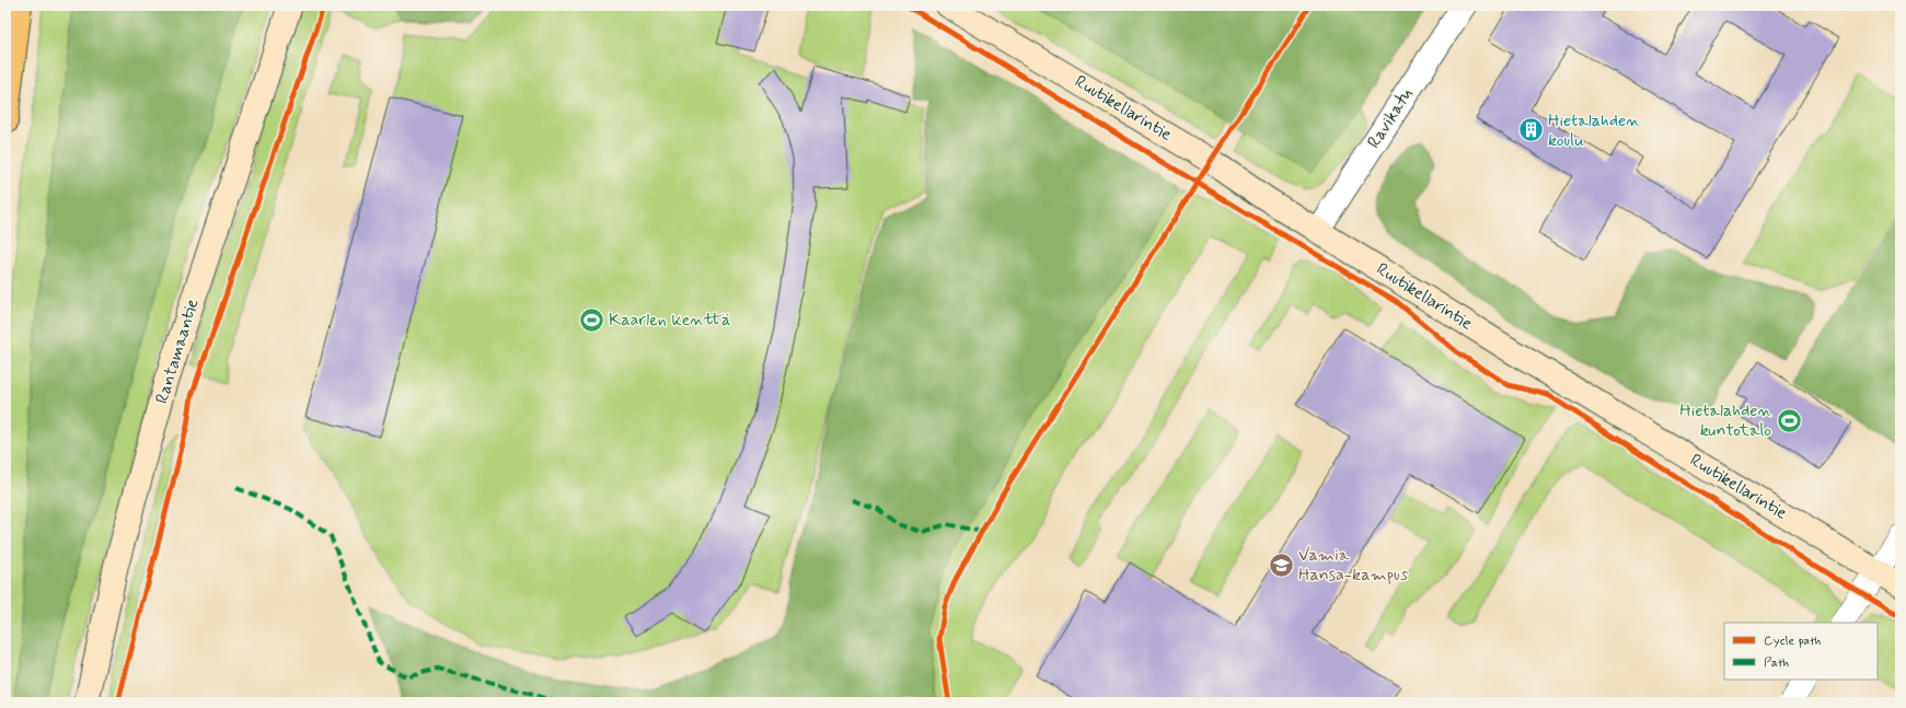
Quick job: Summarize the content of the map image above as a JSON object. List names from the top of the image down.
{
  "streets": {
    "main road": ["Ruutikellarintie", "Rantamaantie"],
    "street": ["Ravikatu"]
  },
  "crossings": [
    ["Ruutikellarintie", "Ravikatu"]
  ],
  "places": {
    "building": ["Hietalahden koulu"],
    "sports": ["Kaarlen kenttä", "Hietalahden kuntotalo"],
    "school or university": ["Vamia Hansa-kampus"]
  },
  "legend": ["Cycle path", "Path"]
}
